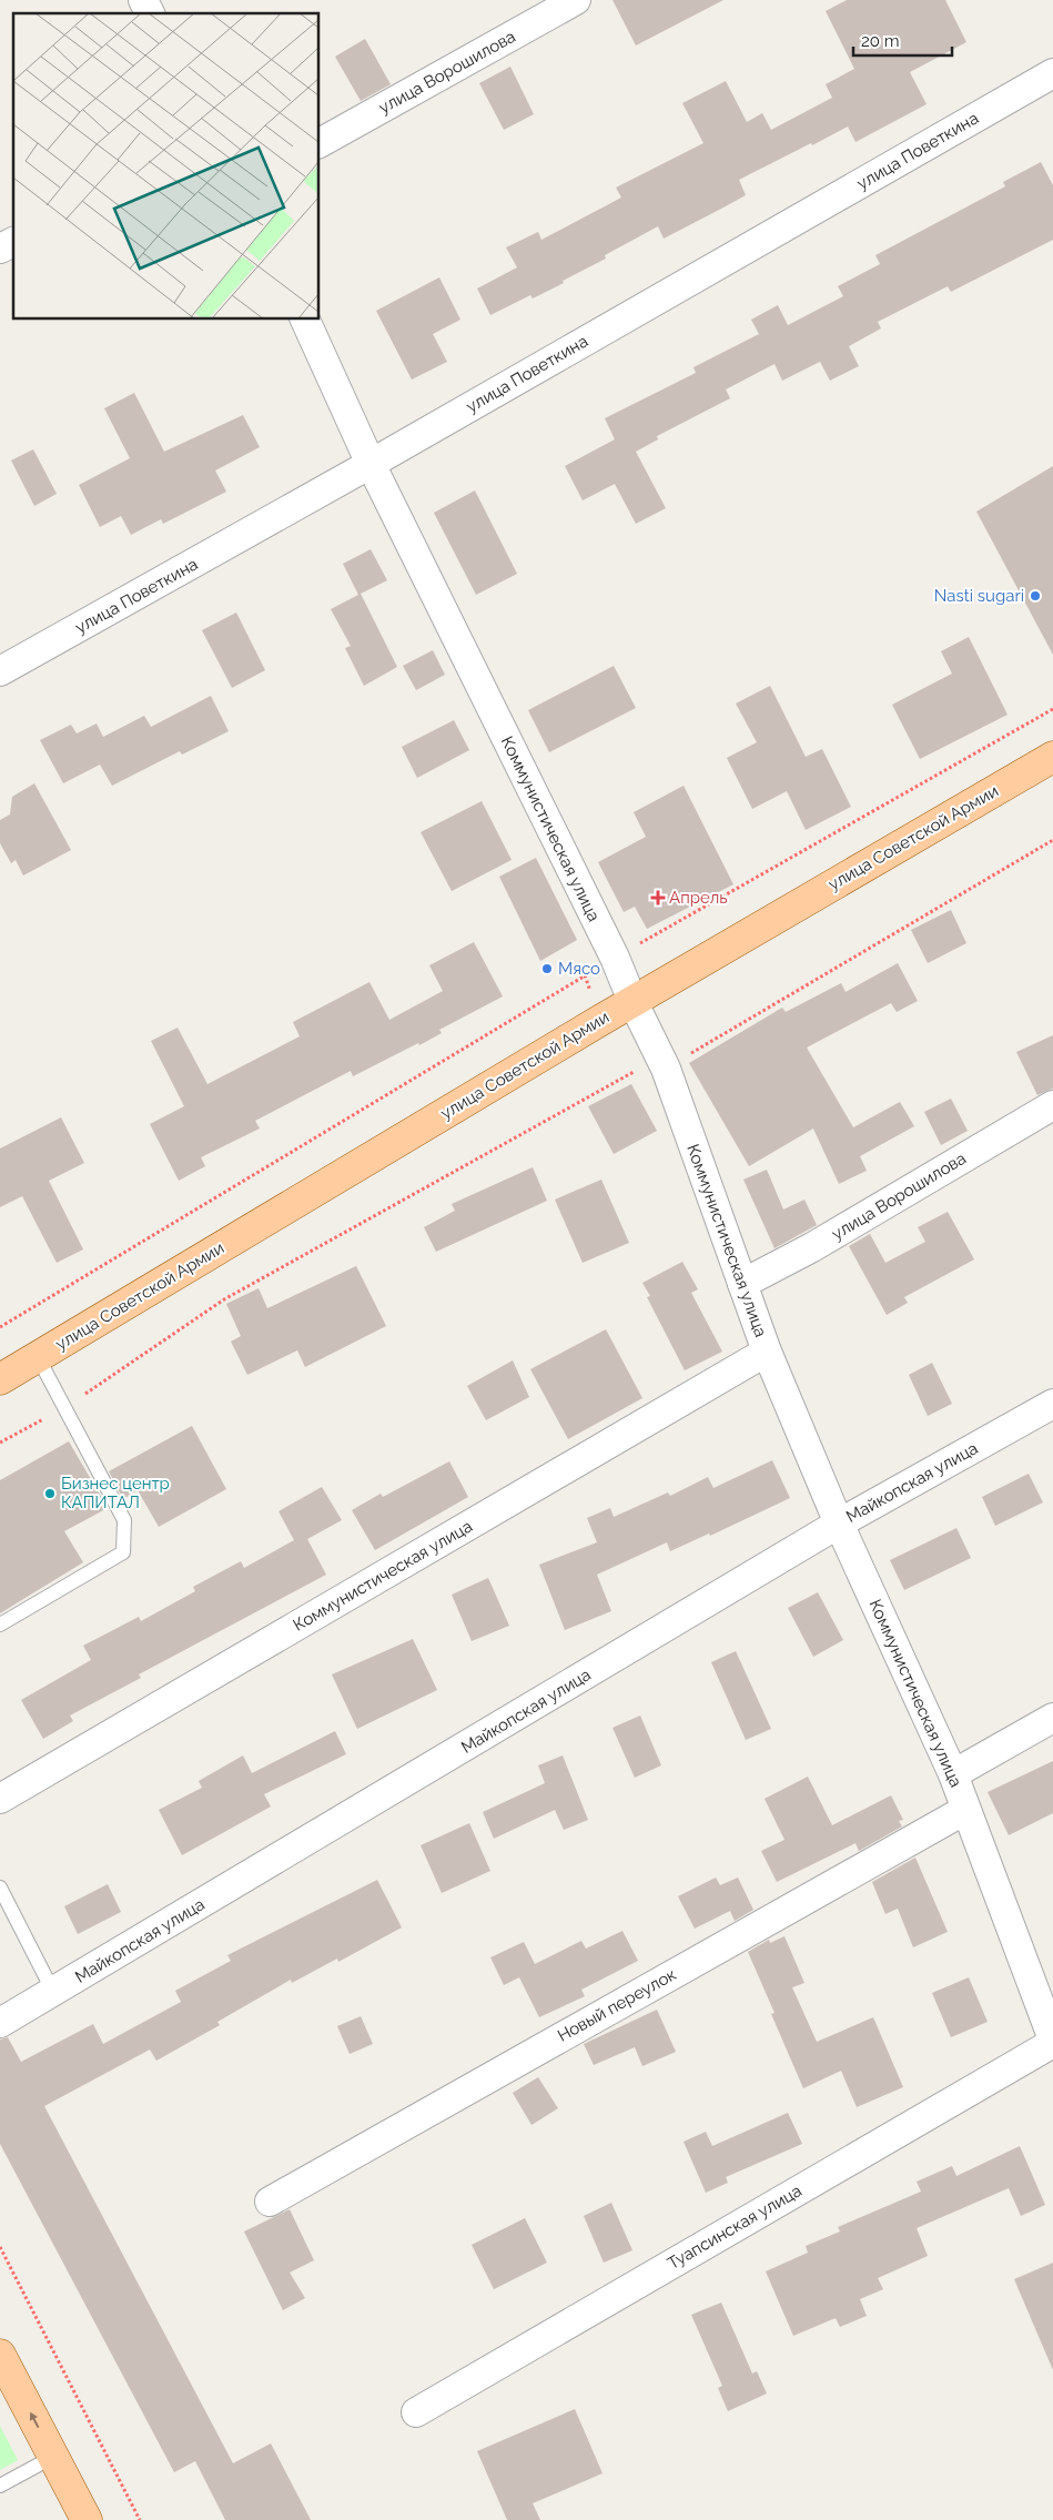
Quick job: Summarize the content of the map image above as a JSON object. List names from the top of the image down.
{
  "streets": {
    "main road": ["улица Советской Армии"],
    "street": [
      "улица Ворошилова",
      "улица Поветкина",
      "Коммунистическая улица",
      "Майкопская улица",
      "Новый переулок",
      "Туапсинская улица"
    ]
  },
  "crossings": [
    ["улица Ворошилова", "Коммунистическая улица"],
    ["улица Поветкина", "Коммунистическая улица"],
    ["Коммунистическая улица", "улица Советской Армии"],
    ["Коммунистическая улица", "Майкопская улица"],
    ["Коммунистическая улица", "Новый переулок"],
    ["Коммунистическая улица", "Туапсинская улица"]
  ],
  "places": {
    "other": ["Nasti sugari", "Мясо", "Бизнес центр КАПИТАЛ"],
    "health": ["Апрель"]
  },
  "scale_bar": "20 m"
}
